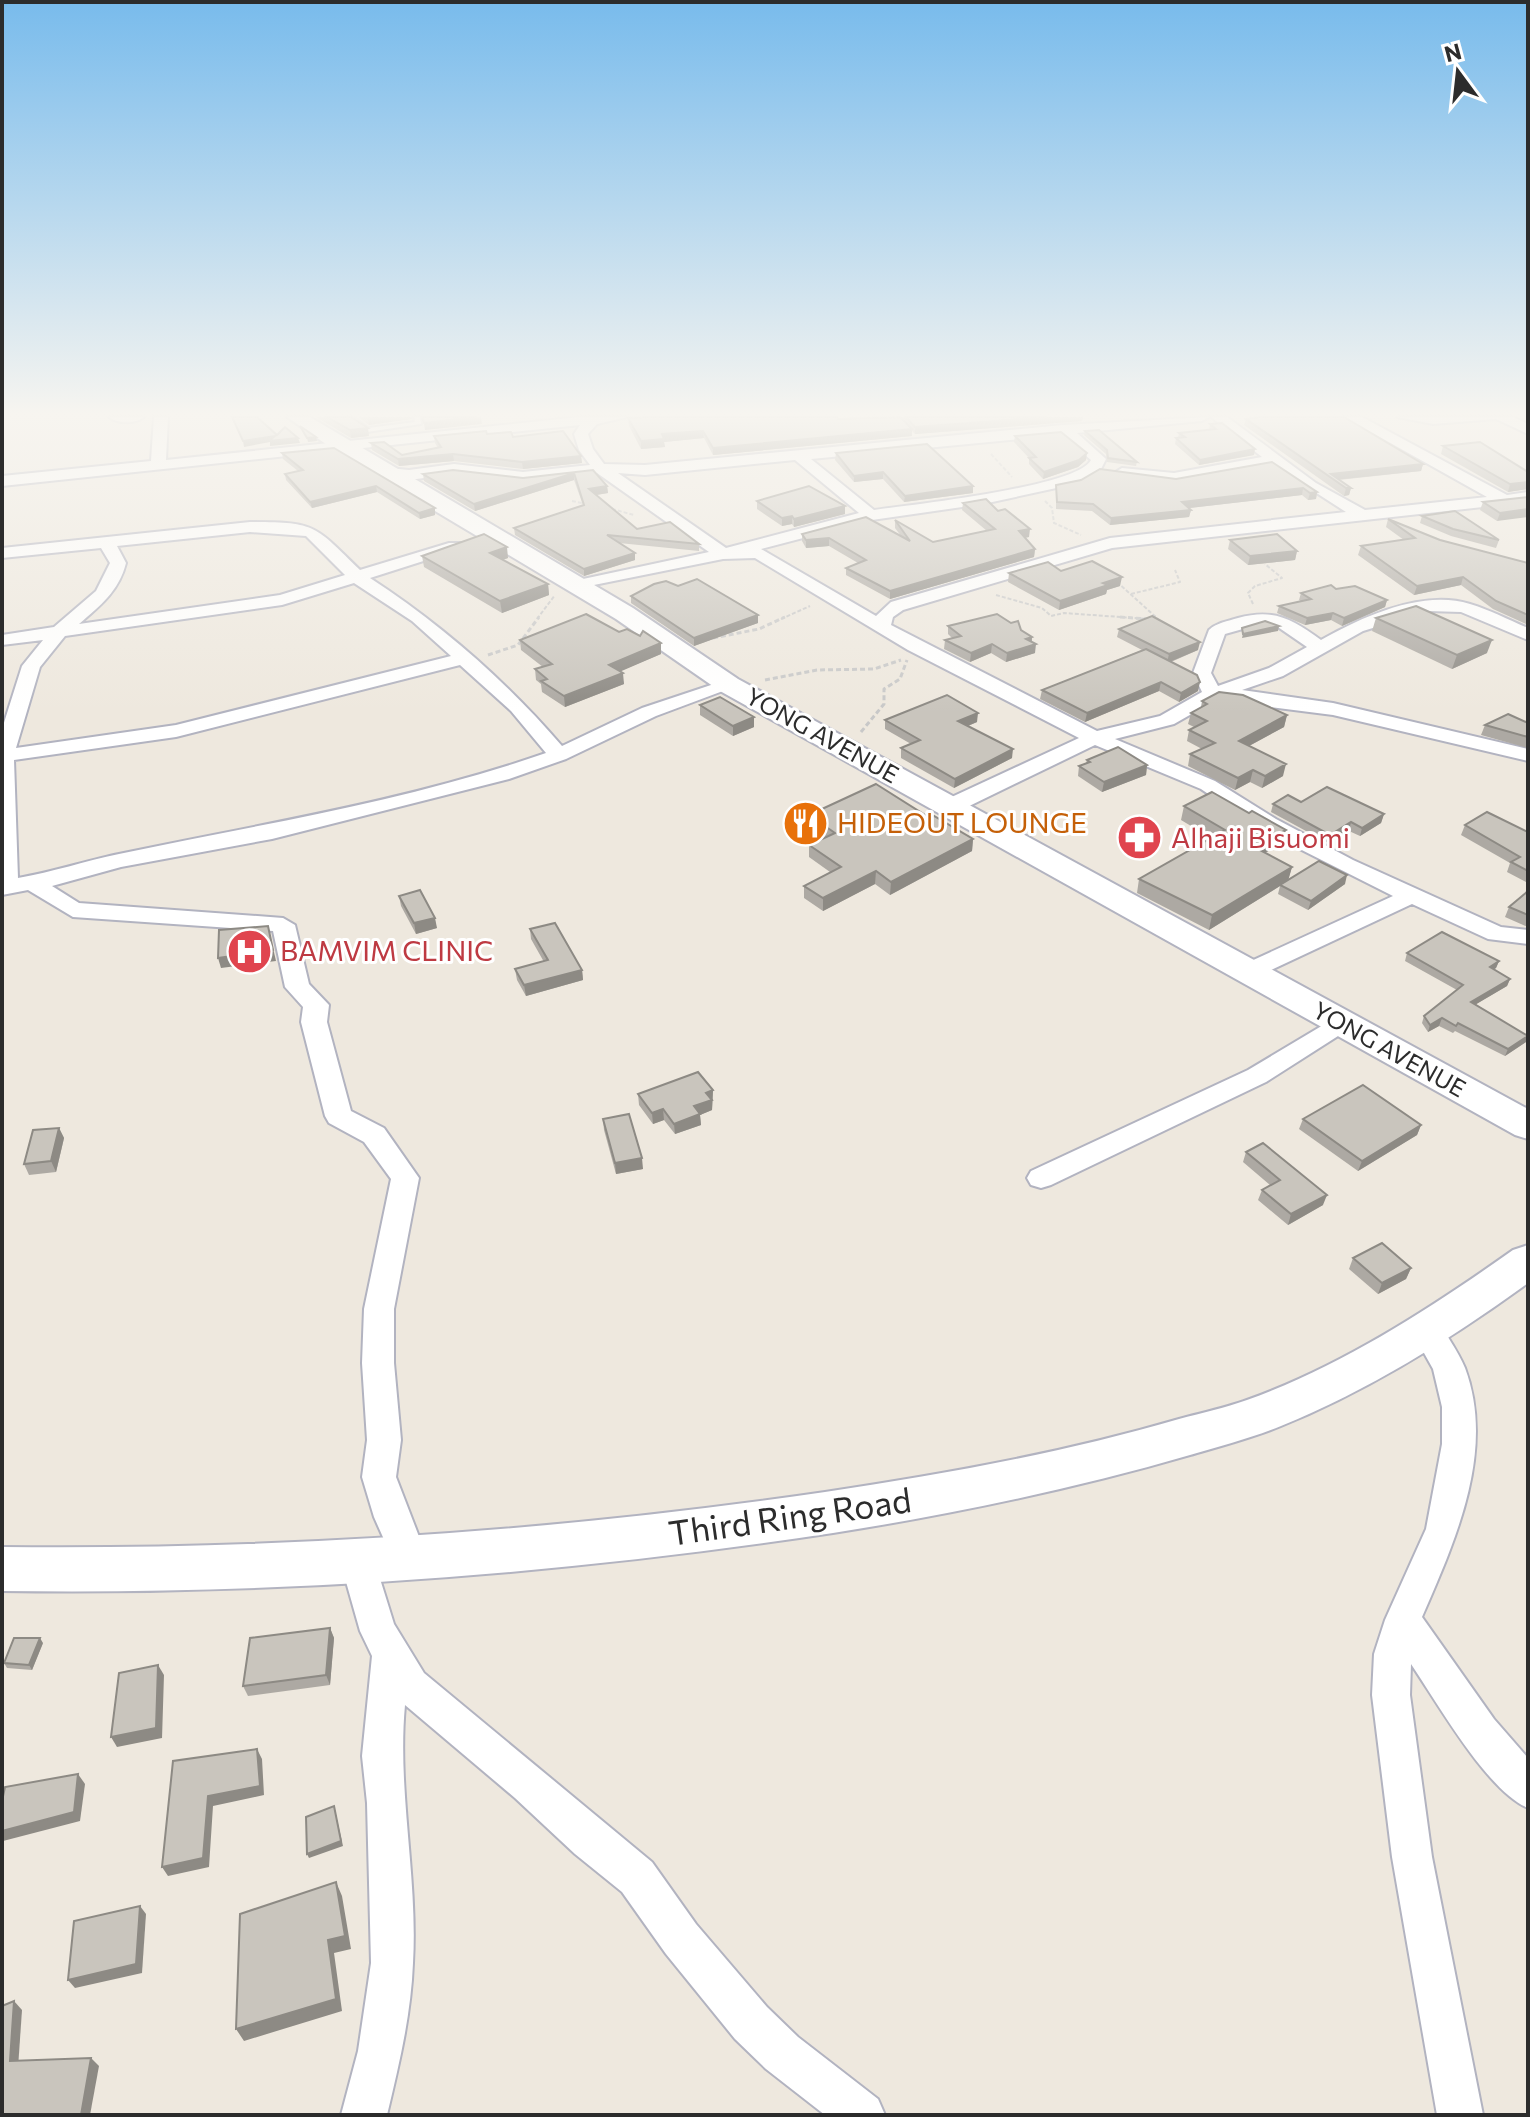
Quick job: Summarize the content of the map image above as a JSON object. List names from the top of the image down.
{
  "streets": {
    "street": ["YONG AVENUE", "Third Ring Road"]
  },
  "places": {
    "restaurant": ["HIDEOUT LOUNGE"],
    "pharmacy": ["Alhaji Bisuomi"],
    "hospital": ["BAMVIM CLINIC"]
  },
  "north": "top"
}
